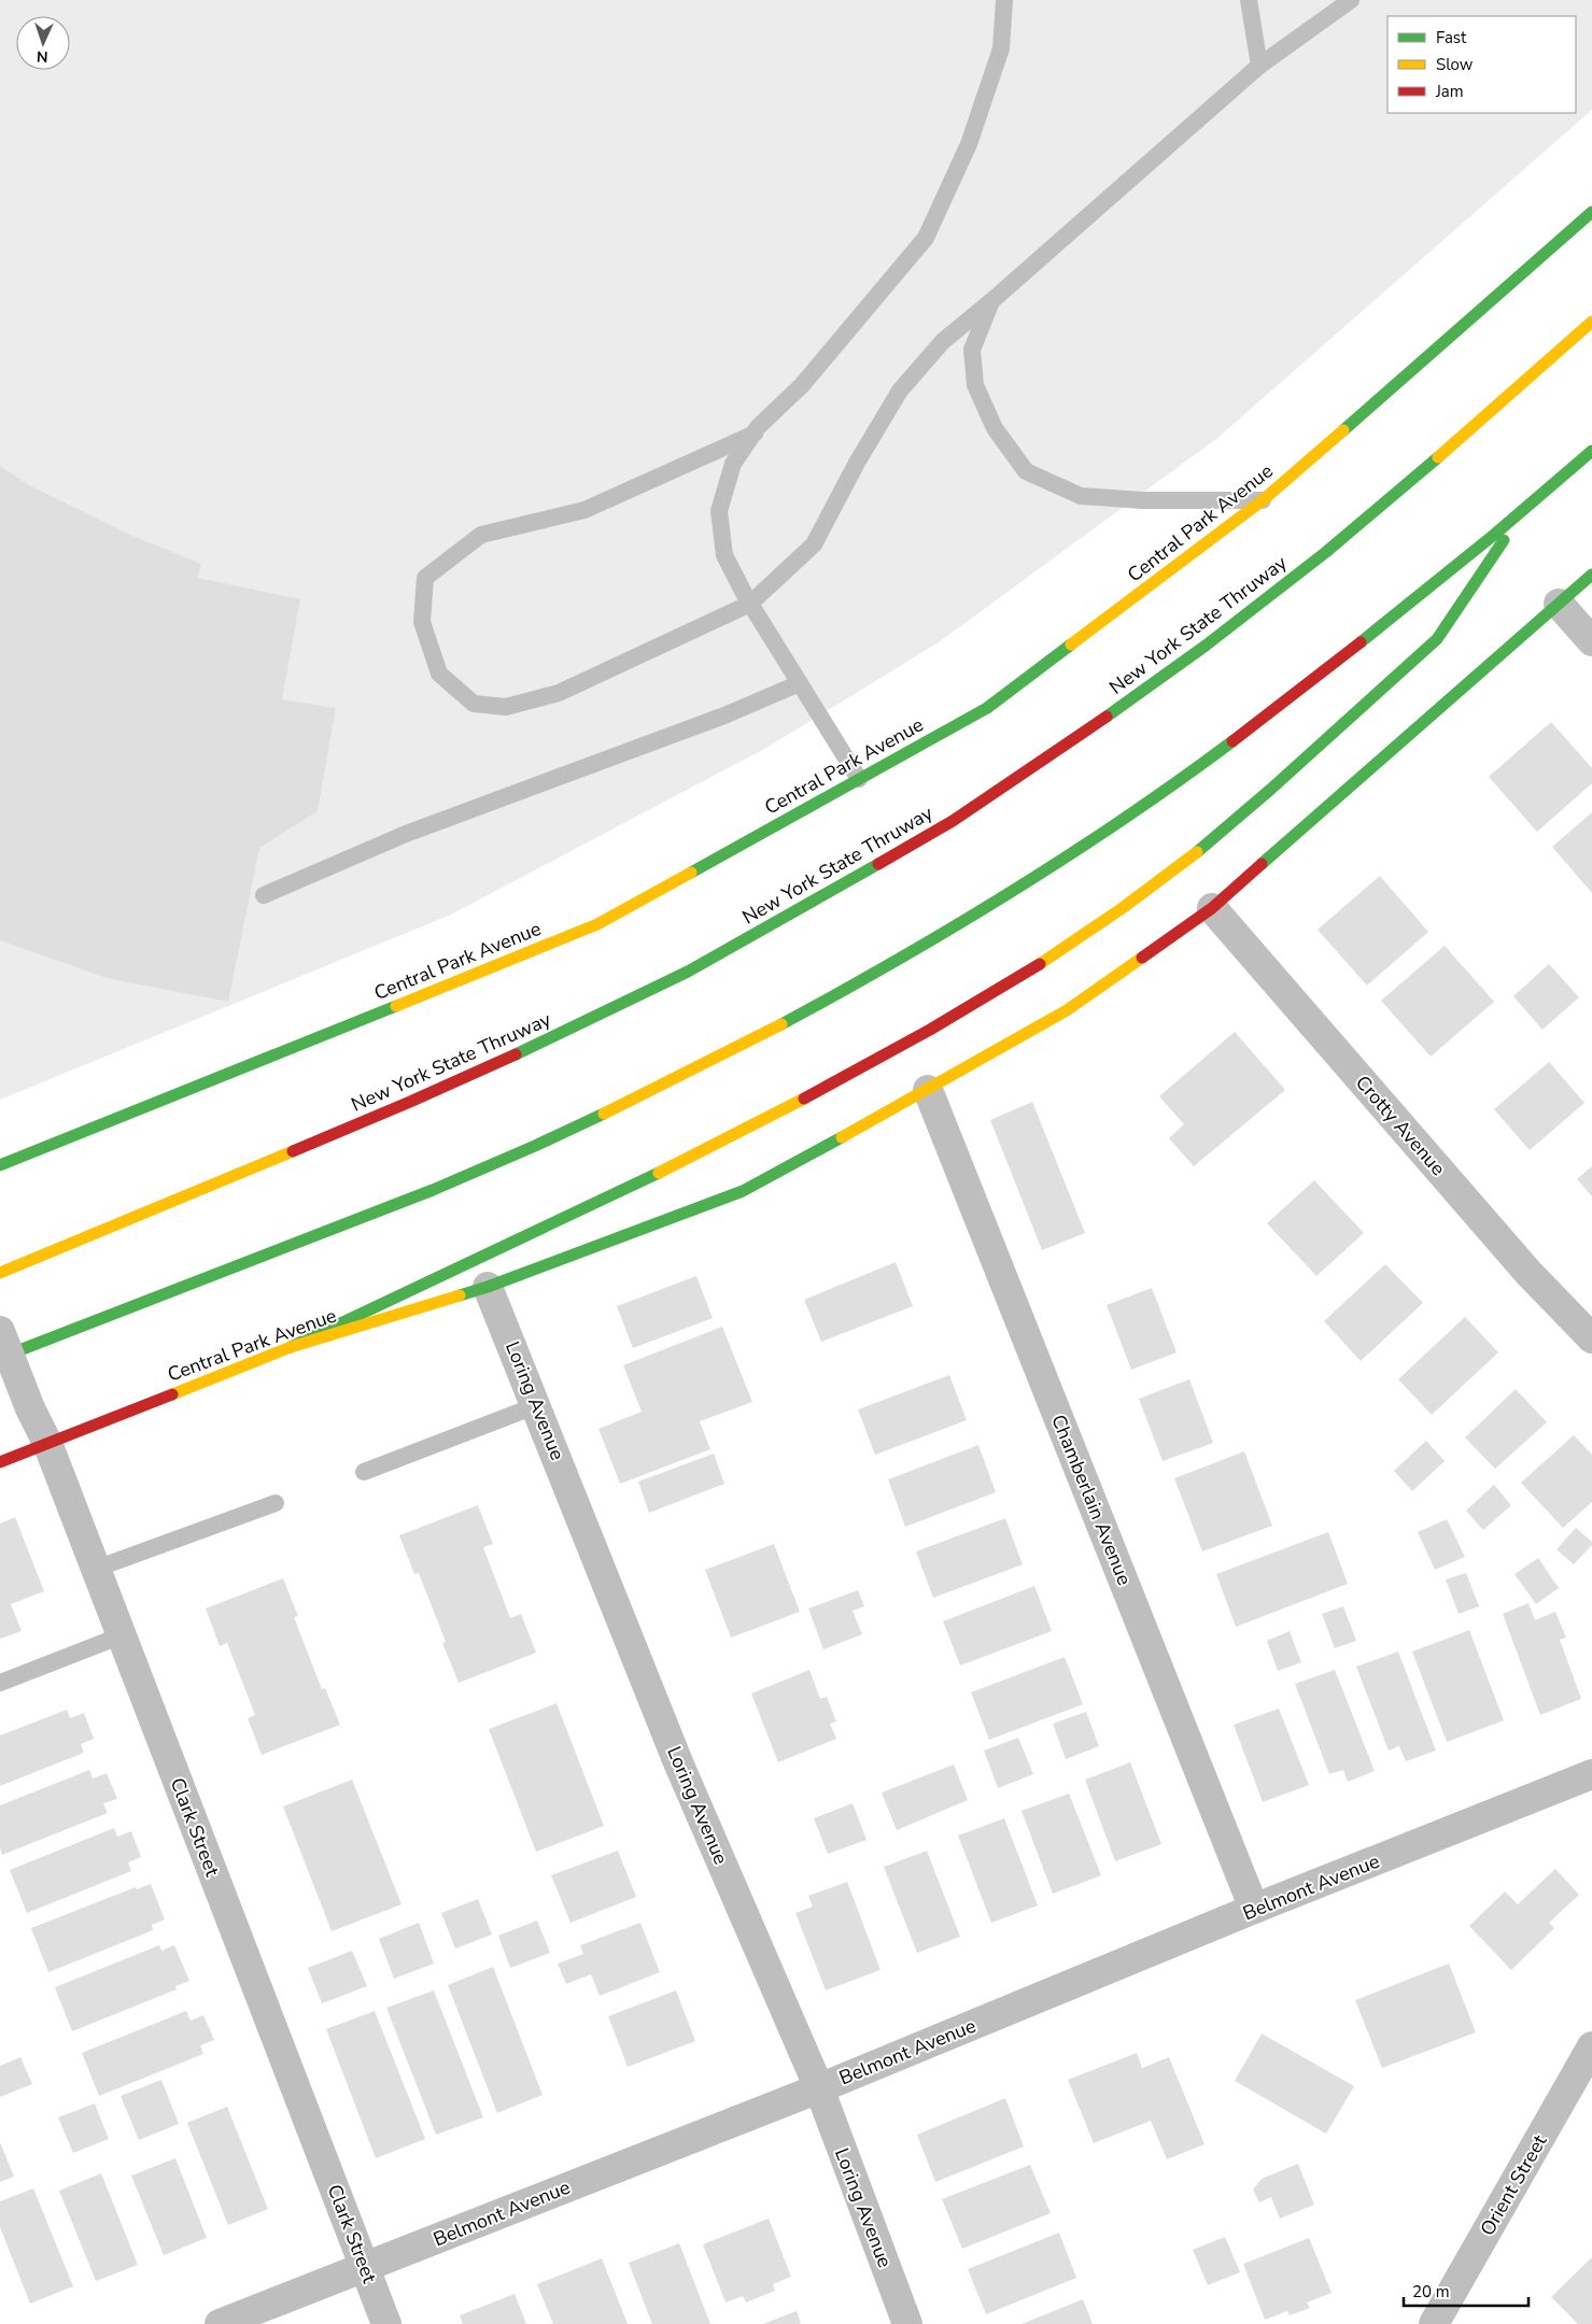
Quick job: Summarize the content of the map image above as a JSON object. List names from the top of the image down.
{
  "streets": {
    "main road": ["Central Park Avenue", "New York State Thruway"],
    "street": [
      "Crotty Avenue",
      "Loring Avenue",
      "Chamberlain Avenue",
      "Clark Street",
      "Belmont Avenue",
      "Orient Street"
    ]
  },
  "crossings": [
    ["Central Park Avenue", "Crotty Avenue"],
    ["Central Park Avenue", "Loring Avenue"],
    ["Central Park Avenue", "Chamberlain Avenue"],
    ["Central Park Avenue", "Clark Street"],
    ["Loring Avenue", "Belmont Avenue"],
    ["Chamberlain Avenue", "Belmont Avenue"],
    ["Clark Street", "Belmont Avenue"]
  ],
  "legend": ["Fast", "Slow", "Jam"],
  "scale_bar": "20 m",
  "north": "bottom"
}
